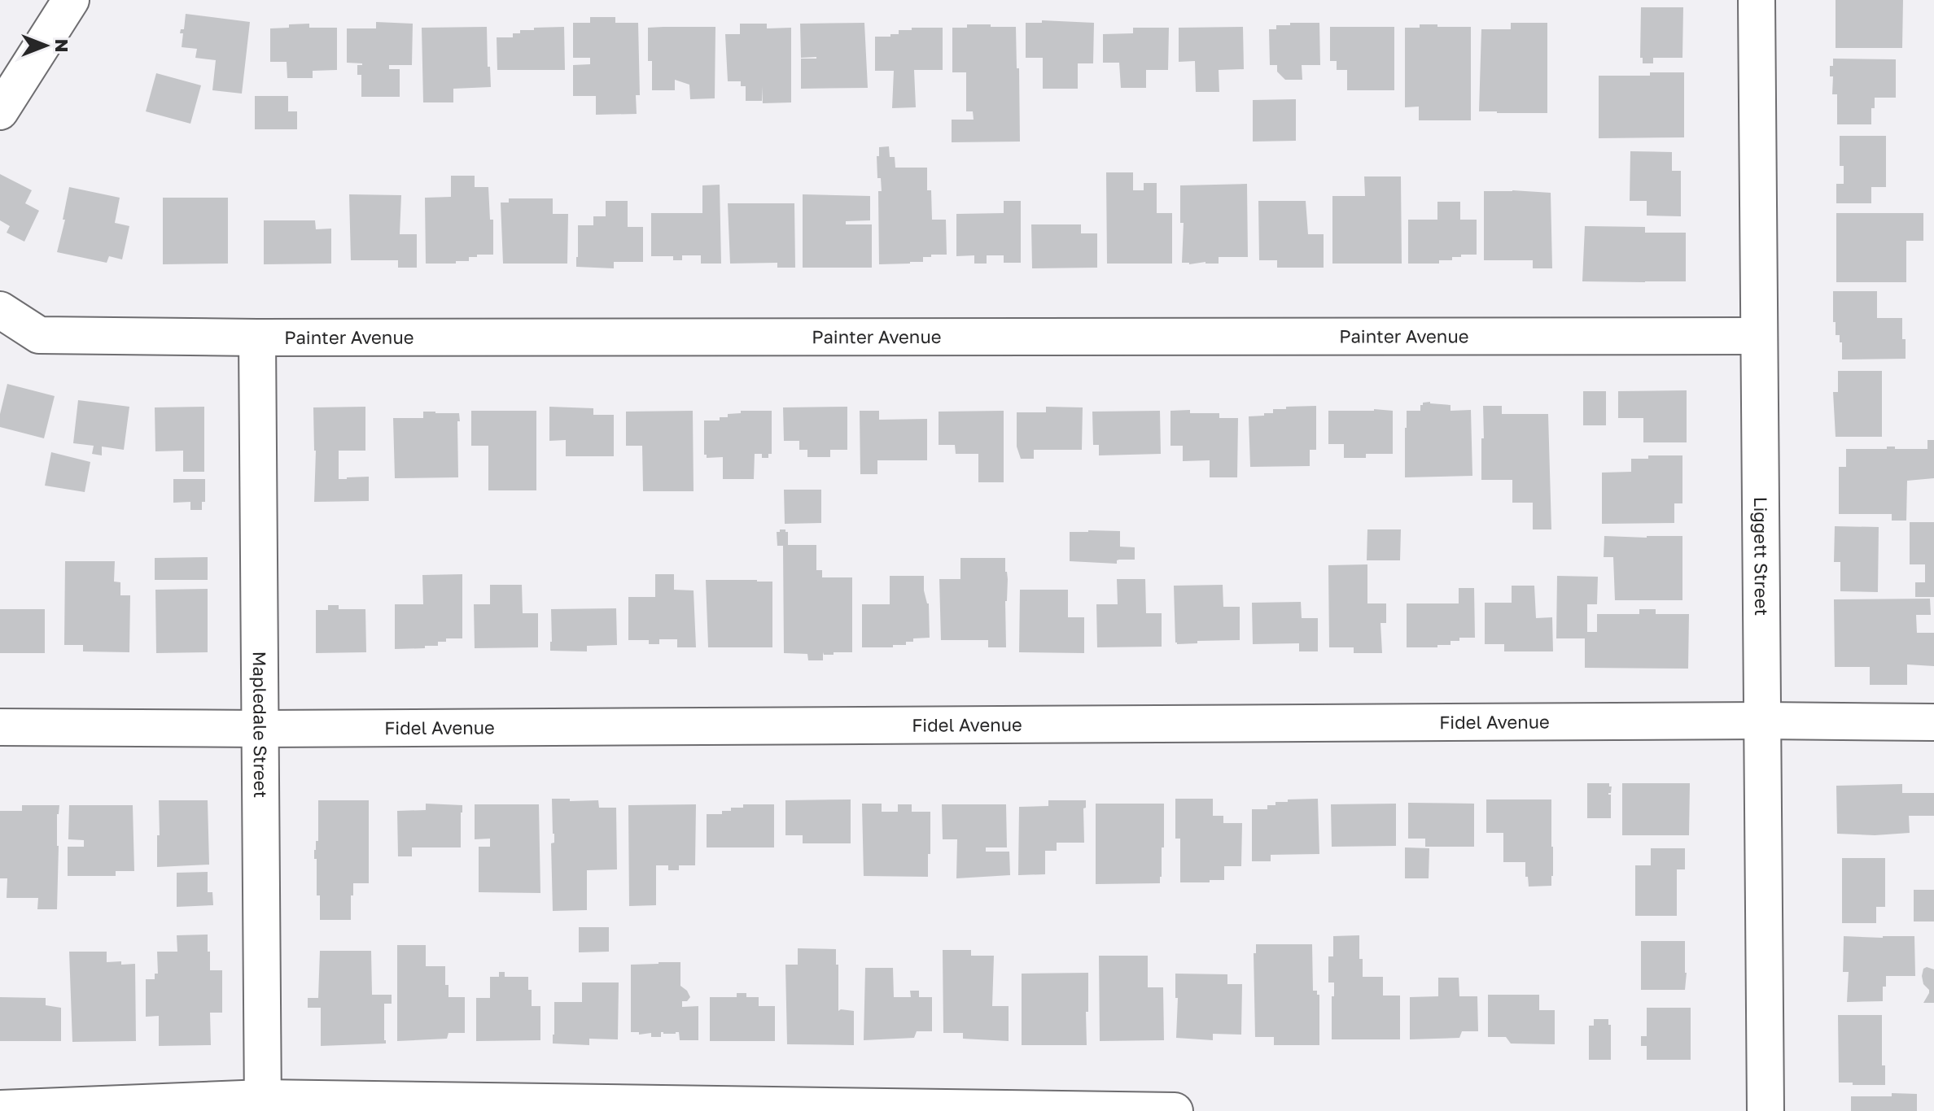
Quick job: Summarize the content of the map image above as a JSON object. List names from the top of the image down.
{
  "streets": {
    "street": [
      "Painter Avenue",
      "Liggett Street",
      "Fidel Avenue",
      "Mapledale Street"
    ]
  },
  "crossings": [
    ["Painter Avenue", "Liggett Street"],
    ["Painter Avenue", "Mapledale Street"],
    ["Liggett Street", "Fidel Avenue"],
    ["Fidel Avenue", "Mapledale Street"]
  ],
  "north": "right"
}
